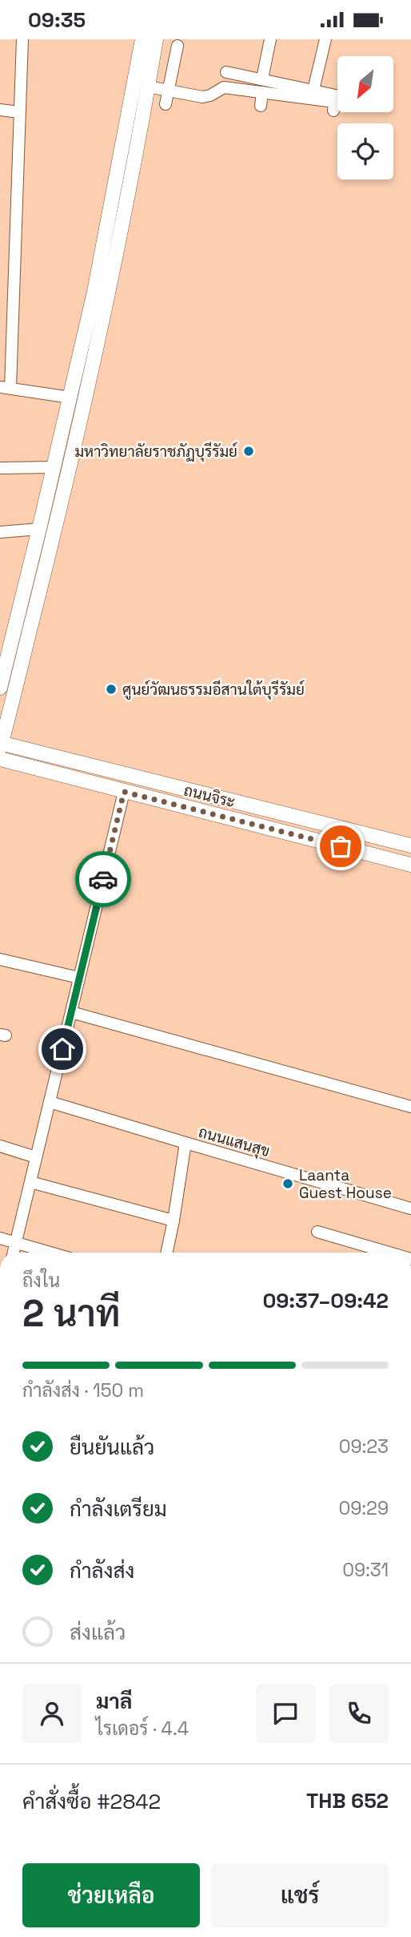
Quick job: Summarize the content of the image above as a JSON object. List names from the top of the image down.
{
  "streets": {
    "main road": ["ถนนจิระ"],
    "street": ["ถนนแสนสุข"]
  },
  "places": ["มหาวิทยาลัยราชภัฏบุรีรัมย์", "ศูนย์วัฒนธรรมอีสานใต้บุรีรัมย์", "Laanta Guest House"],
  "north": "bottom left",
  "page": {
    "status": "09:35",
    "heading": ["2 นาที", "ถึงใน", "09:37–09:42"],
    "panel": [
      "มาลี",
      "ไรเดอร์ · 4.4",
      "คำสั่งซื้อ #2842",
      "THB 652"
    ],
    "bar": "กำลังส่ง · 150 m",
    "list": [
      ["ยืนยันแล้ว", "09:23"],
      ["กำลังเตรียม", "09:29"],
      ["กำลังส่ง", "09:31"],
      "ส่งแล้ว"
    ],
    "buttons": ["ช่วยเหลือ", "แชร์"]
  }
}
